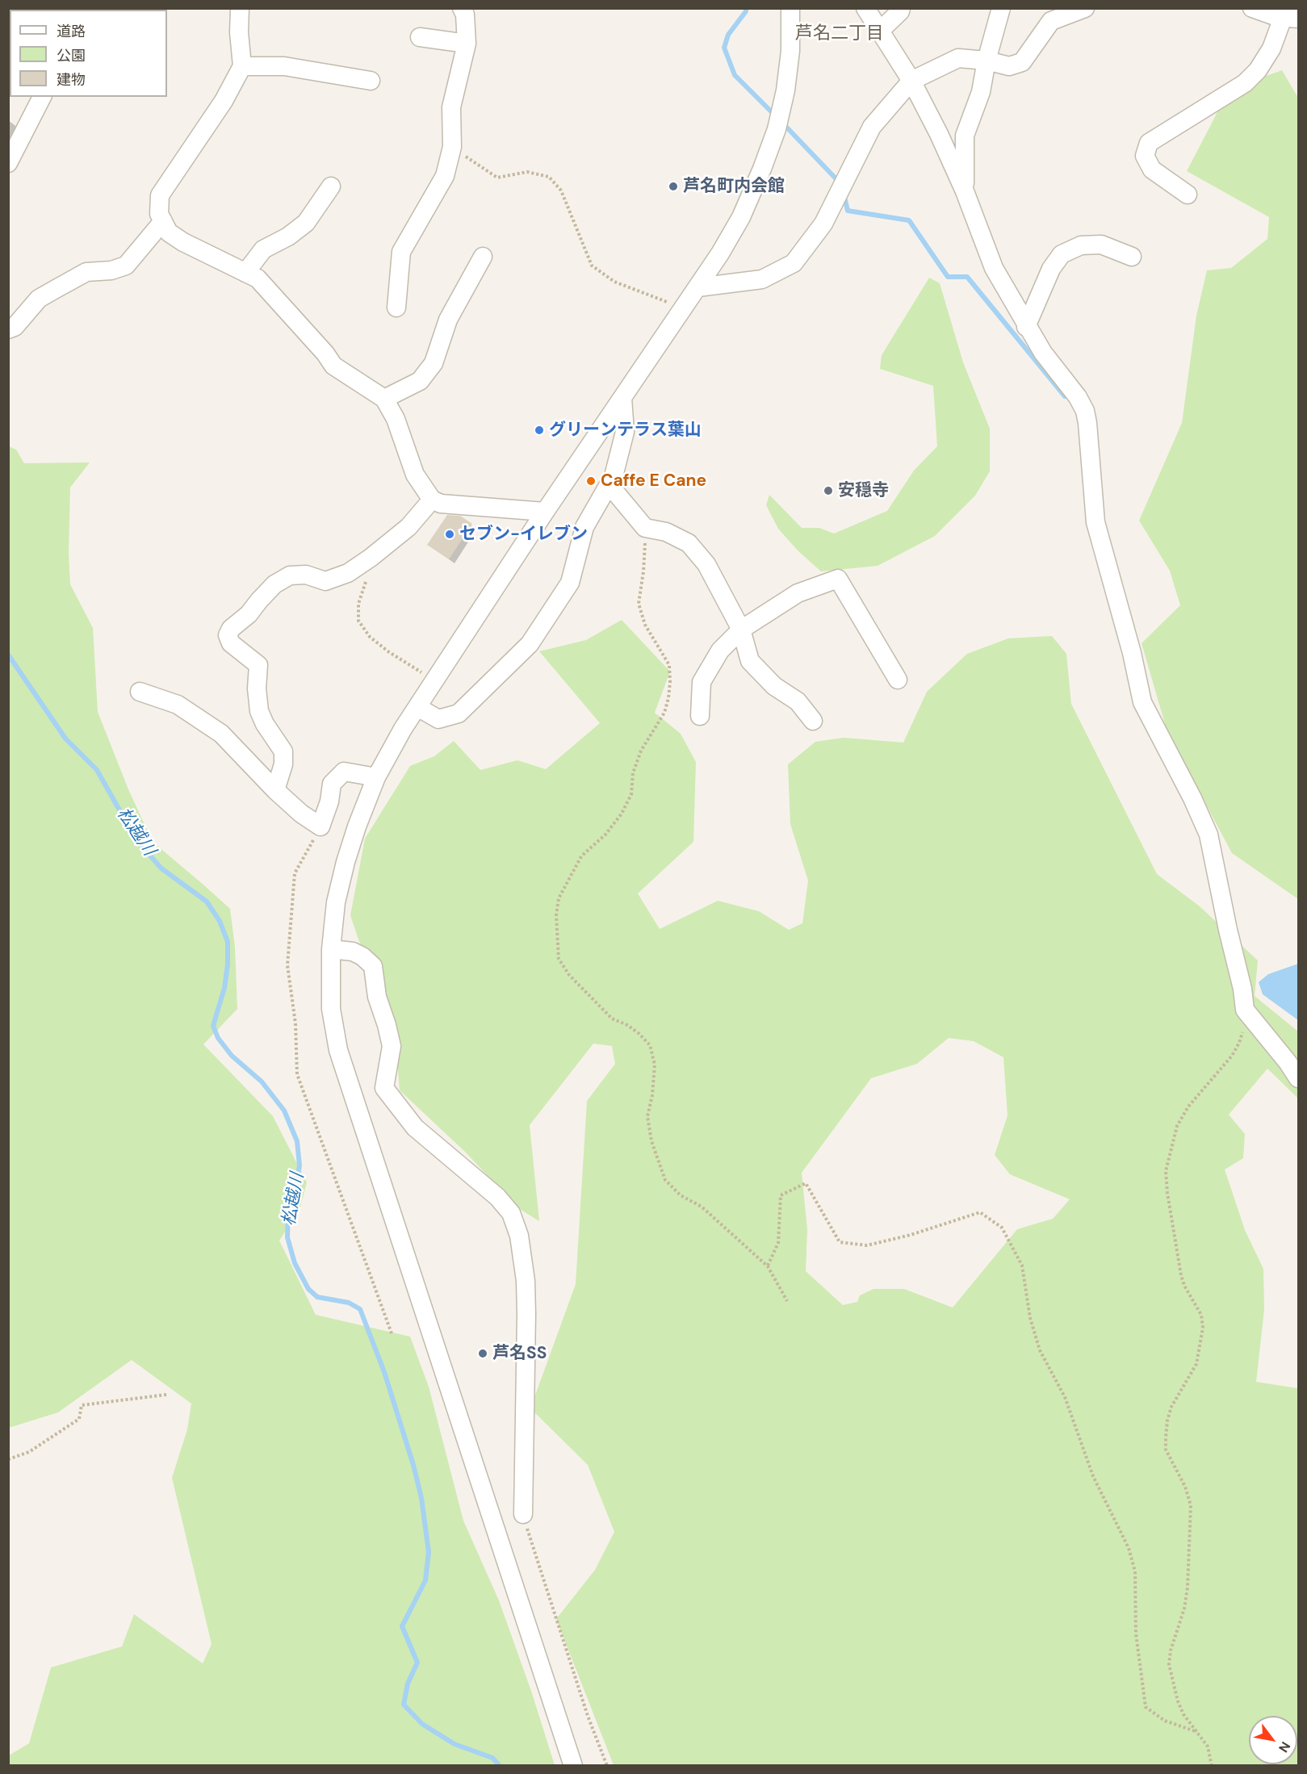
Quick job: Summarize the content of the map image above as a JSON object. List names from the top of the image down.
{
  "districts": ["芦名二丁目"],
  "water": ["松越川"],
  "places": [
    "芦名町内会館",
    "グリーンテラス葉山",
    "Caffe E Cane",
    "安穏寺",
    "セブン-イレブン",
    "芦名SS"
  ],
  "legend": ["道路", "公園", "建物"],
  "north": "bottom right"
}
